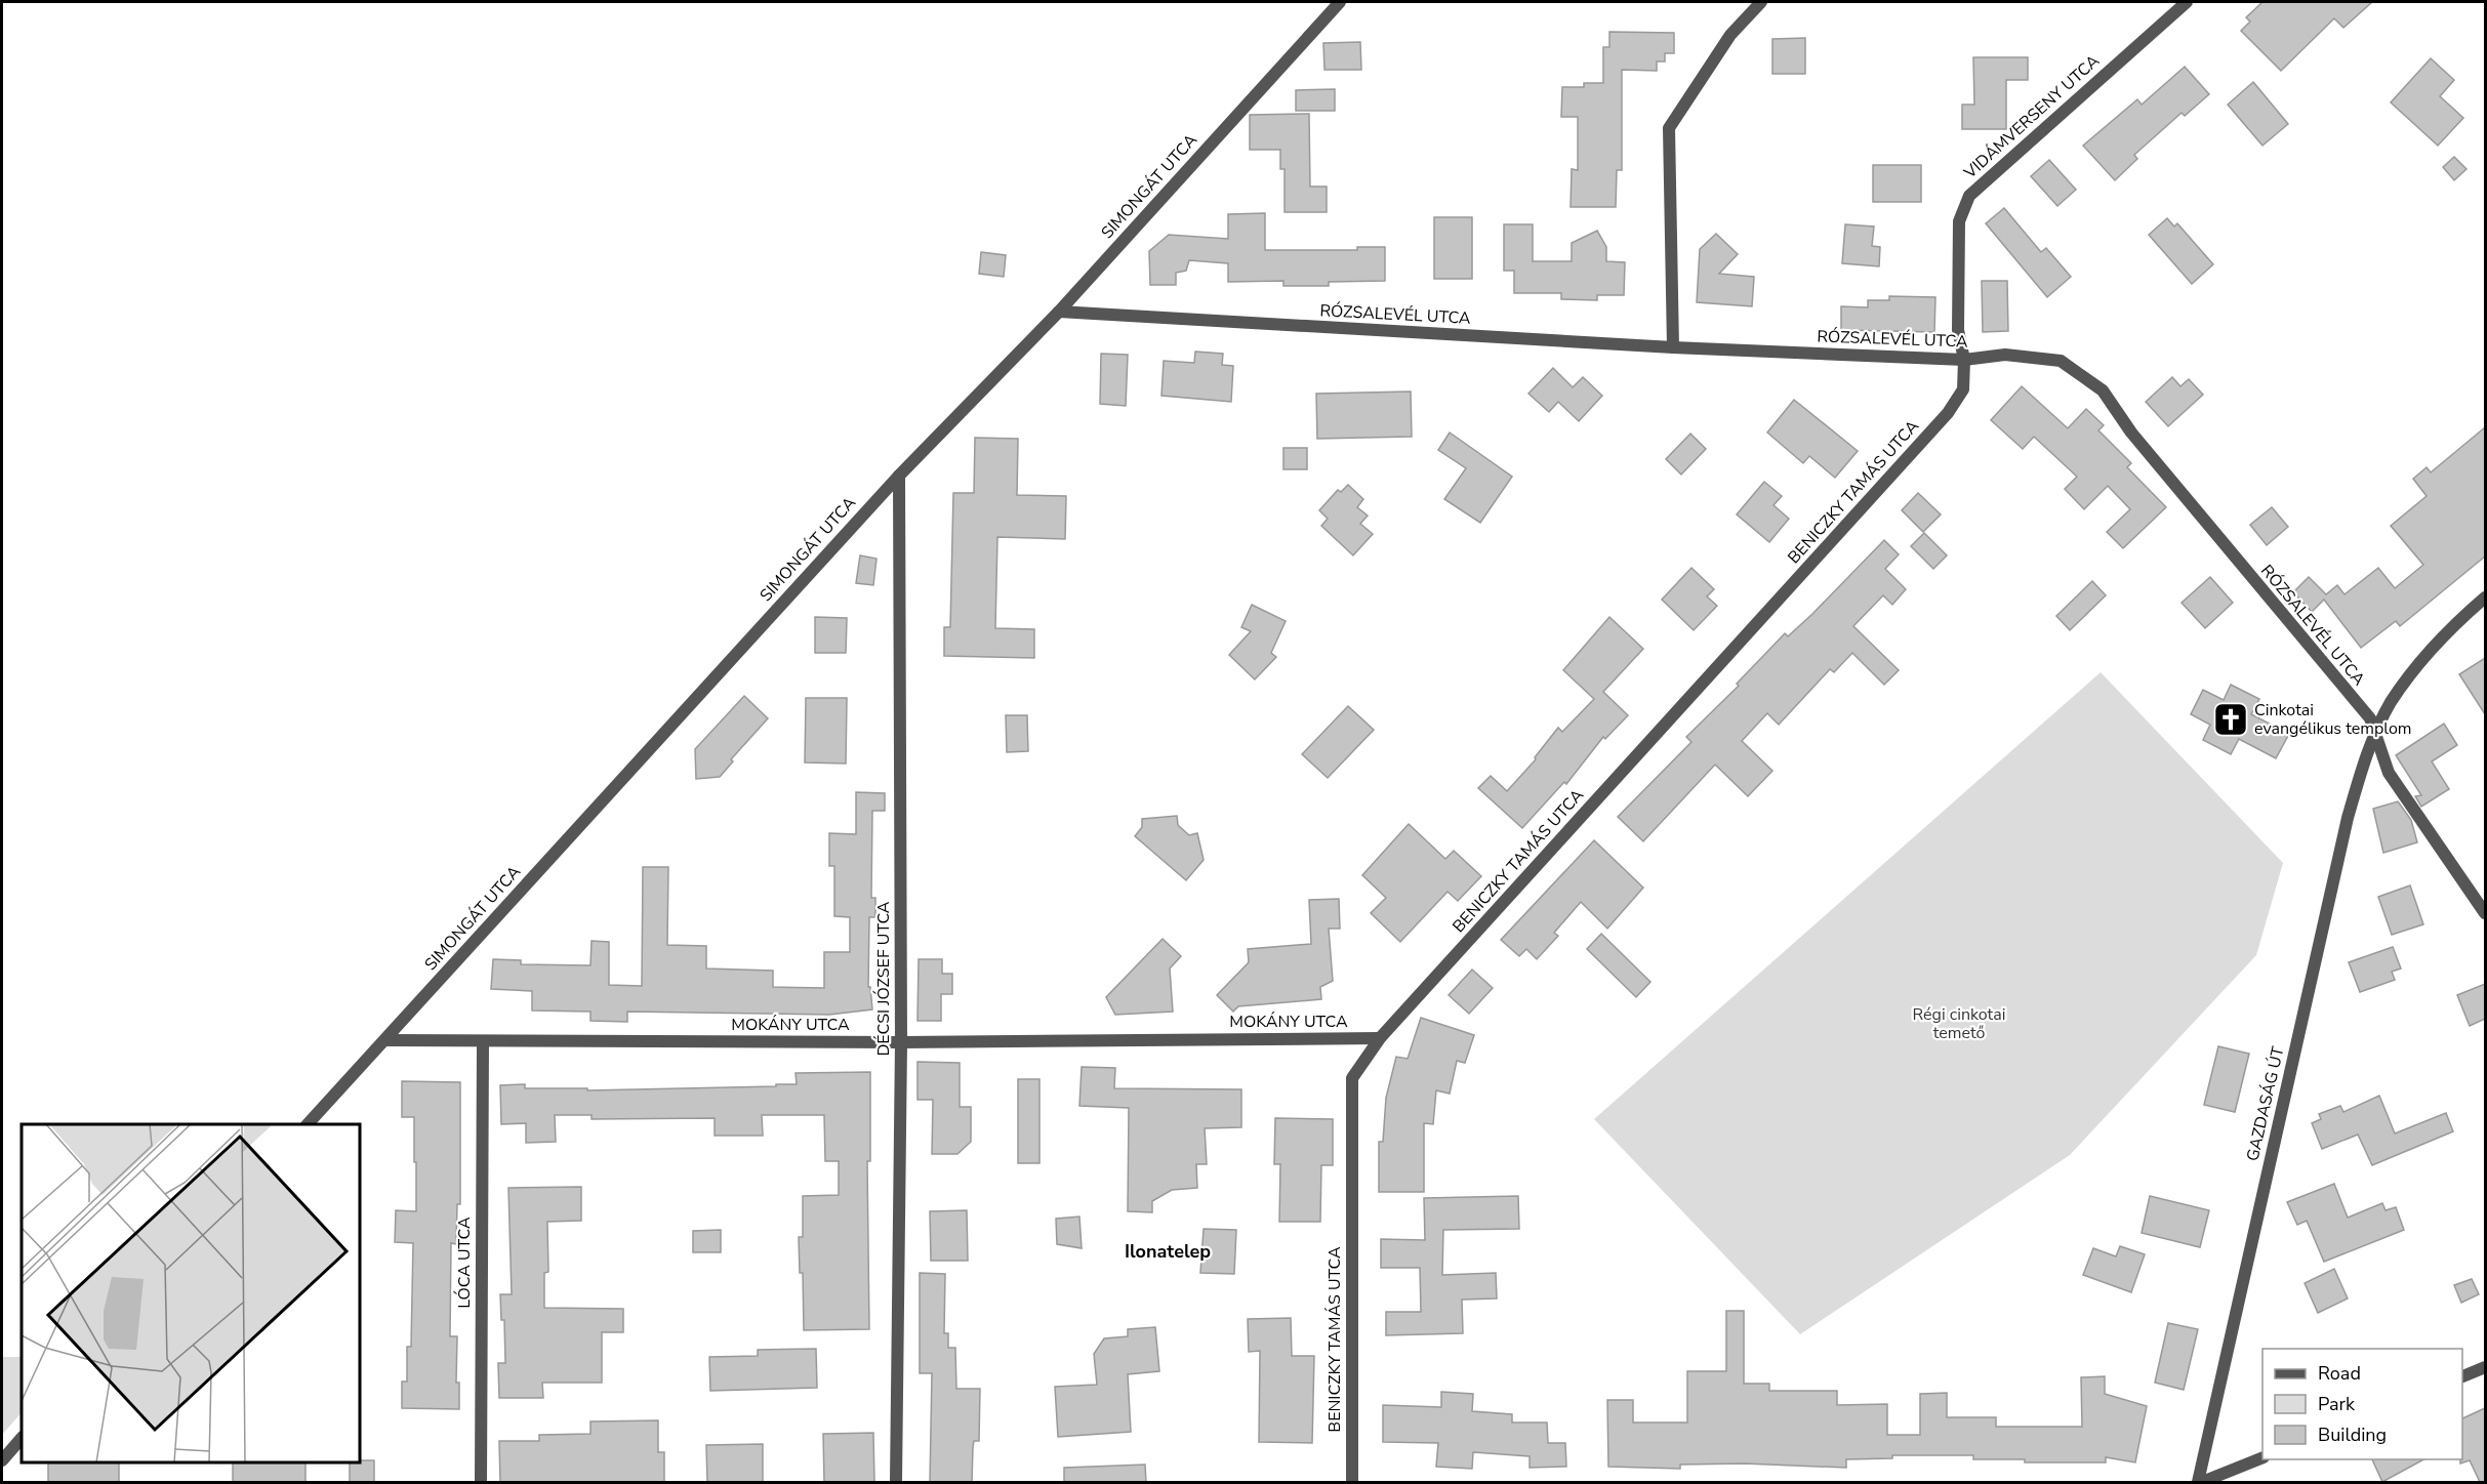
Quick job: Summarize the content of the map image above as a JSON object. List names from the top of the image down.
{
  "streets": {
    "street": [
      "VIDÁMVERSENY UTCA",
      "SIMONGÁT UTCA",
      "RÓZSALEVÉL UTCA",
      "BENICZKY TAMÁS UTCA",
      "DÉCSI JÓZSEF UTCA",
      "MOKÁNY UTCA",
      "GAZDASÁG ÚT",
      "LÓCA UTCA"
    ]
  },
  "crossings": [
    ["VIDÁMVERSENY UTCA", "RÓZSALEVÉL UTCA"],
    ["VIDÁMVERSENY UTCA", "BENICZKY TAMÁS UTCA"],
    ["SIMONGÁT UTCA", "RÓZSALEVÉL UTCA"],
    ["SIMONGÁT UTCA", "DÉCSI JÓZSEF UTCA"],
    ["SIMONGÁT UTCA", "MOKÁNY UTCA"],
    ["RÓZSALEVÉL UTCA", "BENICZKY TAMÁS UTCA"],
    ["RÓZSALEVÉL UTCA", "GAZDASÁG ÚT"],
    ["BENICZKY TAMÁS UTCA", "MOKÁNY UTCA"],
    ["DÉCSI JÓZSEF UTCA", "MOKÁNY UTCA"],
    ["MOKÁNY UTCA", "LÓCA UTCA"]
  ],
  "districts": ["Ilonatelep"],
  "parks": ["Régi cinkotai temető"],
  "places": {
    "church": ["Cinkotai evangélikus templom"]
  },
  "legend": ["Road", "Park", "Building"]
}
